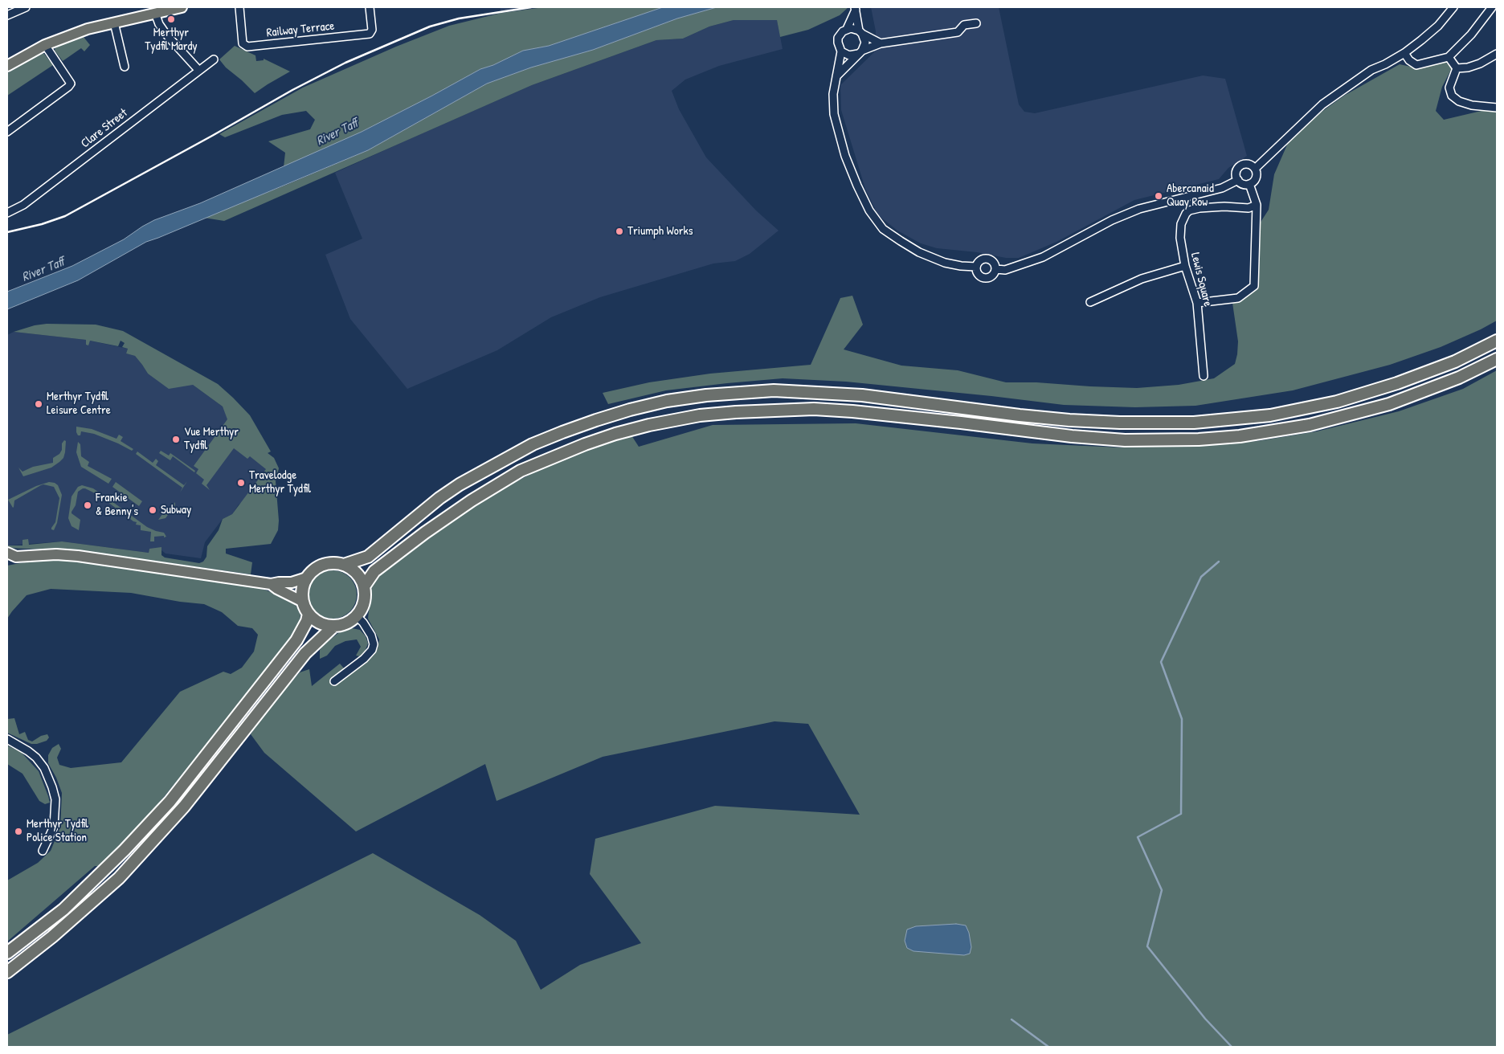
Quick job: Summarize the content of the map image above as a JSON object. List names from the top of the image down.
{
  "streets": {
    "street": ["Railway Terrace", "Clare Street", "Lewis Square"]
  },
  "water": ["River Taff"],
  "places": [
    "Merthyr Tydfil Mardy",
    "Abercanaid Quay Row",
    "Triumph Works",
    "Merthyr Tydfil Leisure Centre",
    "Vue Merthyr Tydfil",
    "Travelodge Merthyr Tydfil",
    "Frankie & Benny's",
    "Subway",
    "Merthyr Tydfil Police Station"
  ]
}
